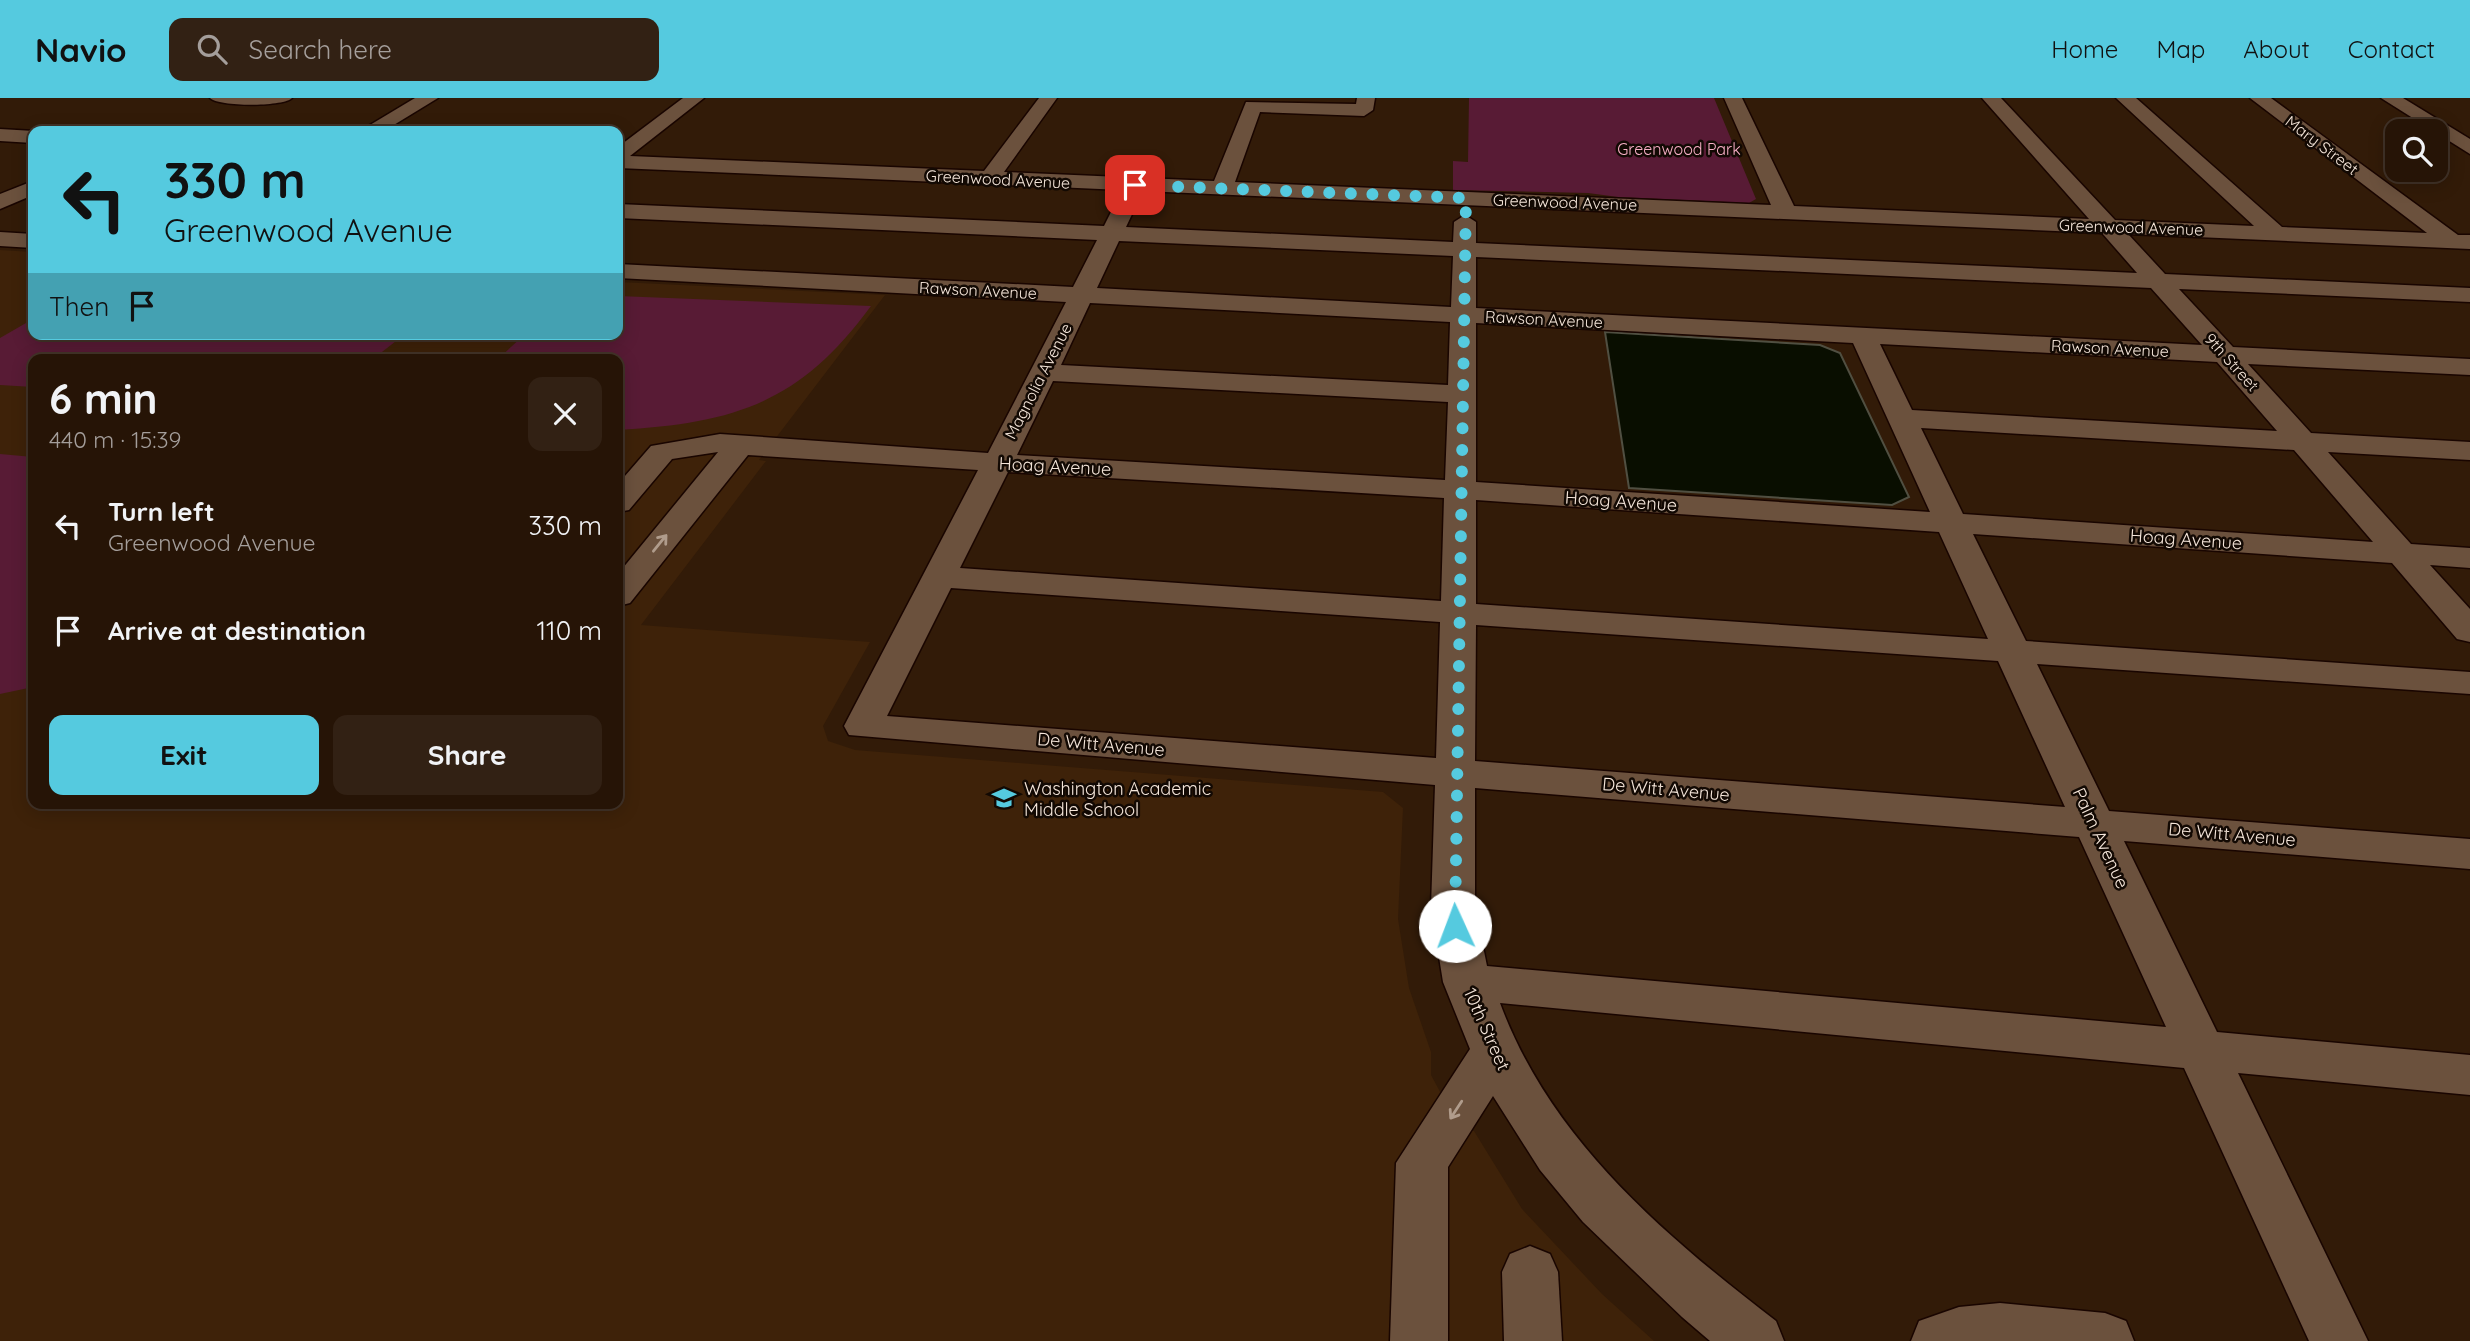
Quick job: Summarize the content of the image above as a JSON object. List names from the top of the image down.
{
  "streets": {
    "street": [
      "Mary Street",
      "Greenwood Avenue",
      "Rawson Avenue",
      "9th Street",
      "Magnolia Avenue",
      "Hoag Avenue",
      "De Witt Avenue",
      "Palm Avenue",
      "10th Street"
    ]
  },
  "crossings": [
    ["Mary Street", "Greenwood Avenue"],
    ["Greenwood Avenue", "9th Street"],
    ["Greenwood Avenue", "Magnolia Avenue"],
    ["Greenwood Avenue", "10th Street"],
    ["Rawson Avenue", "9th Street"],
    ["Rawson Avenue", "Magnolia Avenue"],
    ["Rawson Avenue", "Palm Avenue"],
    ["Rawson Avenue", "10th Street"],
    ["9th Street", "Hoag Avenue"],
    ["Magnolia Avenue", "Hoag Avenue"],
    ["Magnolia Avenue", "De Witt Avenue"],
    ["Hoag Avenue", "Palm Avenue"],
    ["Hoag Avenue", "10th Street"],
    ["De Witt Avenue", "Palm Avenue"],
    ["De Witt Avenue", "10th Street"]
  ],
  "parks": ["Greenwood Park"],
  "places": {
    "school or university": ["Washington Academic Middle School"]
  },
  "page": {
    "header": "Navio",
    "search": "Search here",
    "nav": [
      "Home",
      "Map",
      "About",
      "Contact"
    ],
    "turn": ["330 m", "Greenwood Avenue"],
    "then": "Then",
    "heading": ["6 min", "440 m · 15:39"],
    "list": [
      {
        "name": "Turn left",
        "note": "Greenwood Avenue",
        "value": "330 m"
      },
      {
        "name": "Arrive at destination",
        "value": "110 m"
      }
    ],
    "buttons": ["Exit", "Share"]
  }
}
